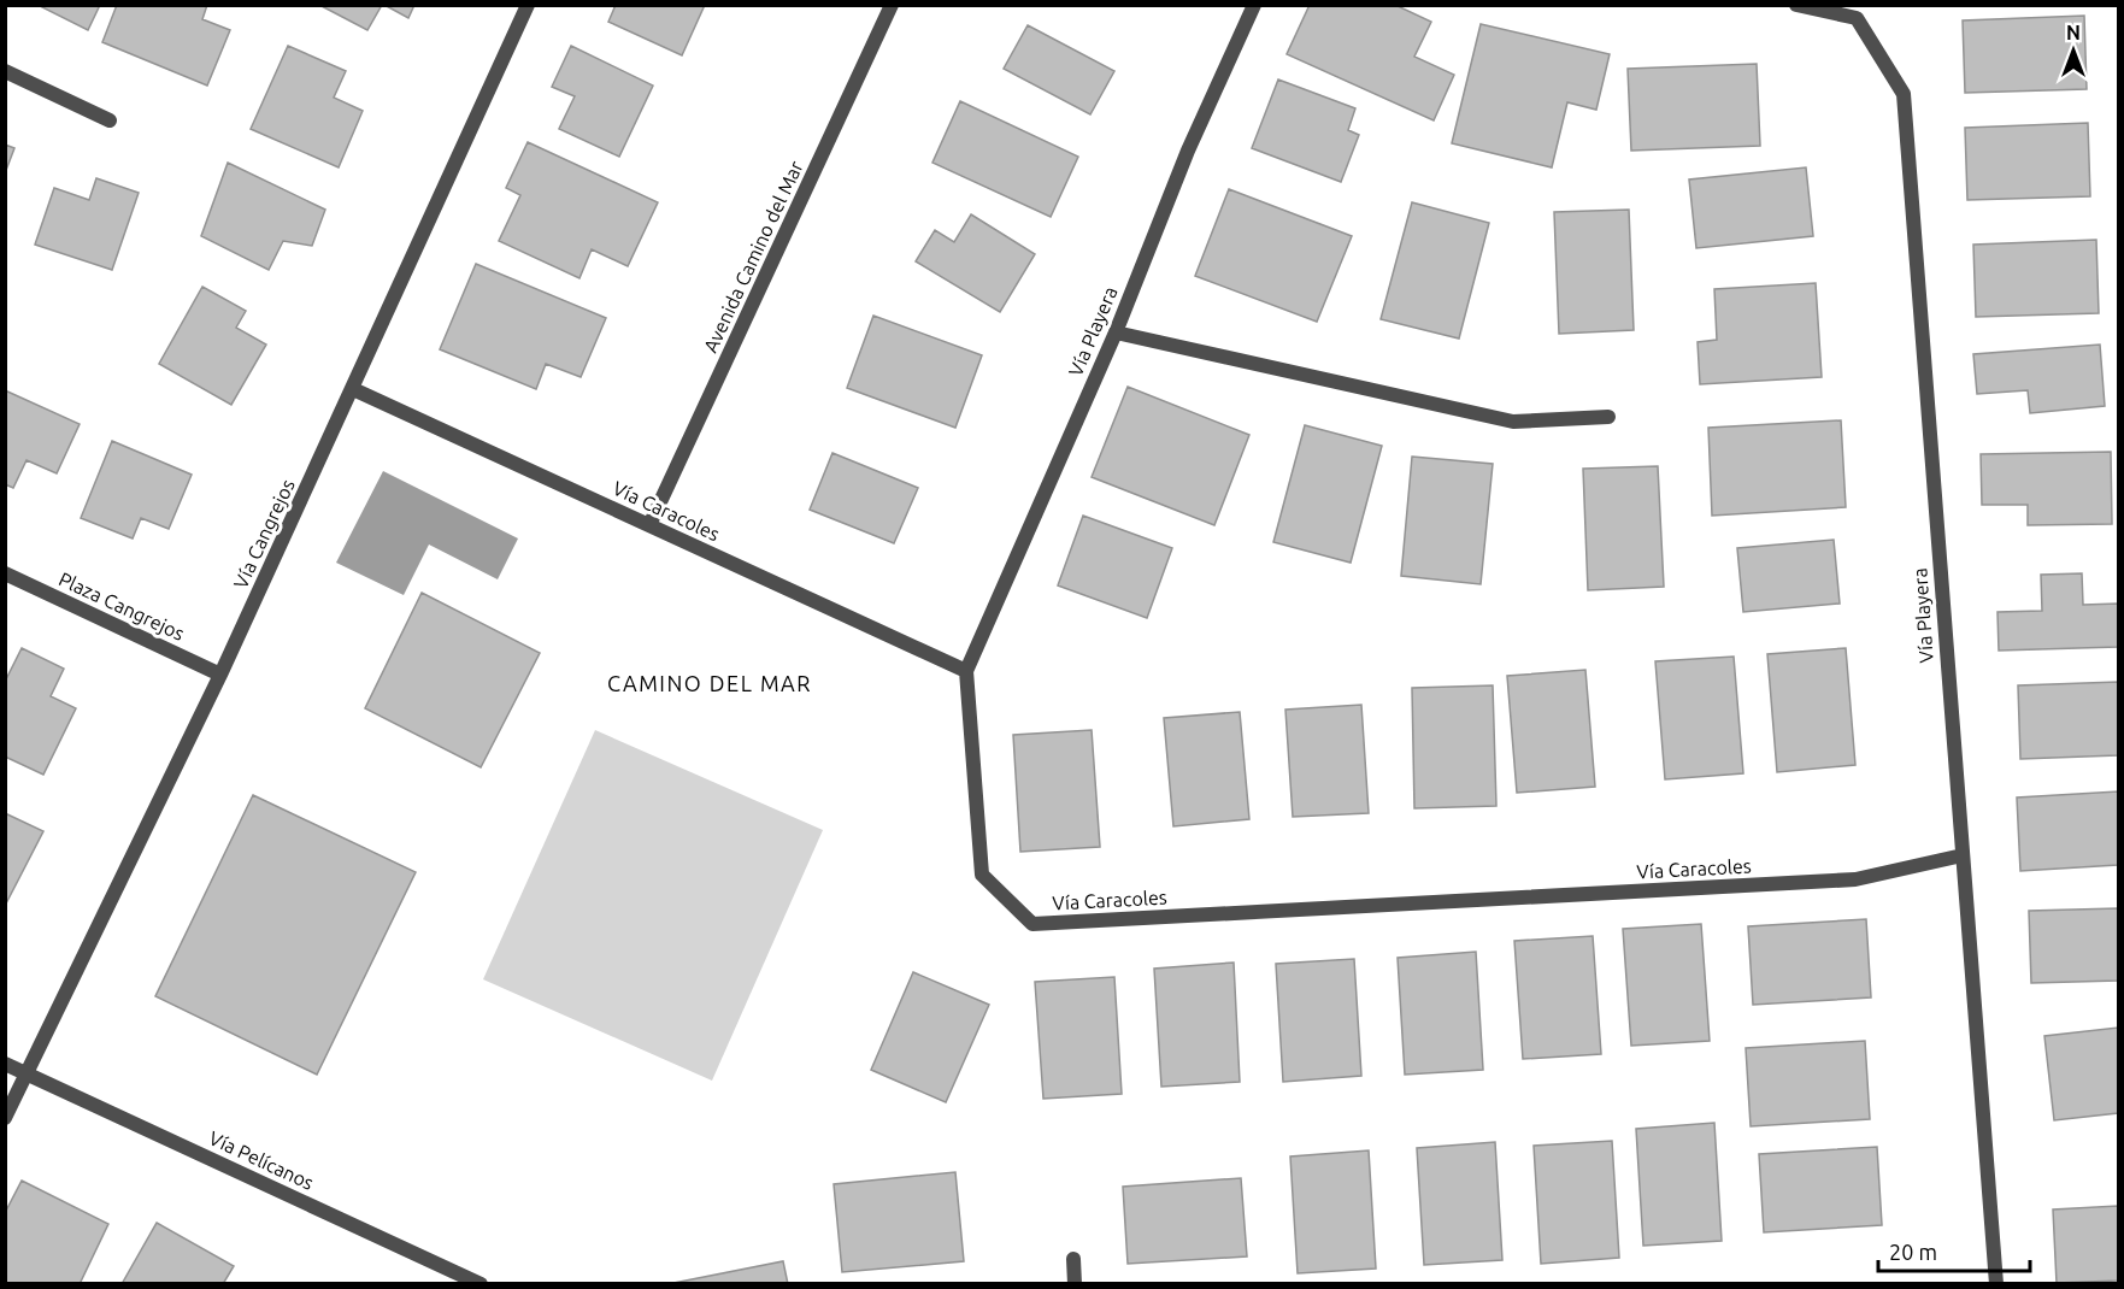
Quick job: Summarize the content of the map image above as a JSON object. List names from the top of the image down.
{
  "streets": {
    "street": [
      "Avenida Camino del Mar",
      "Vía Playera",
      "Vía Caracoles",
      "Vía Cangrejos",
      "Plaza Cangrejos",
      "Vía Pelícanos"
    ]
  },
  "crossings": [
    ["Avenida Camino del Mar", "Vía Caracoles"],
    ["Vía Playera", "Vía Caracoles"],
    ["Vía Caracoles", "Vía Cangrejos"],
    ["Vía Cangrejos", "Plaza Cangrejos"],
    ["Vía Cangrejos", "Vía Pelícanos"]
  ],
  "districts": ["CAMINO DEL MAR"],
  "scale_bar": "20 m",
  "north": "top"
}
